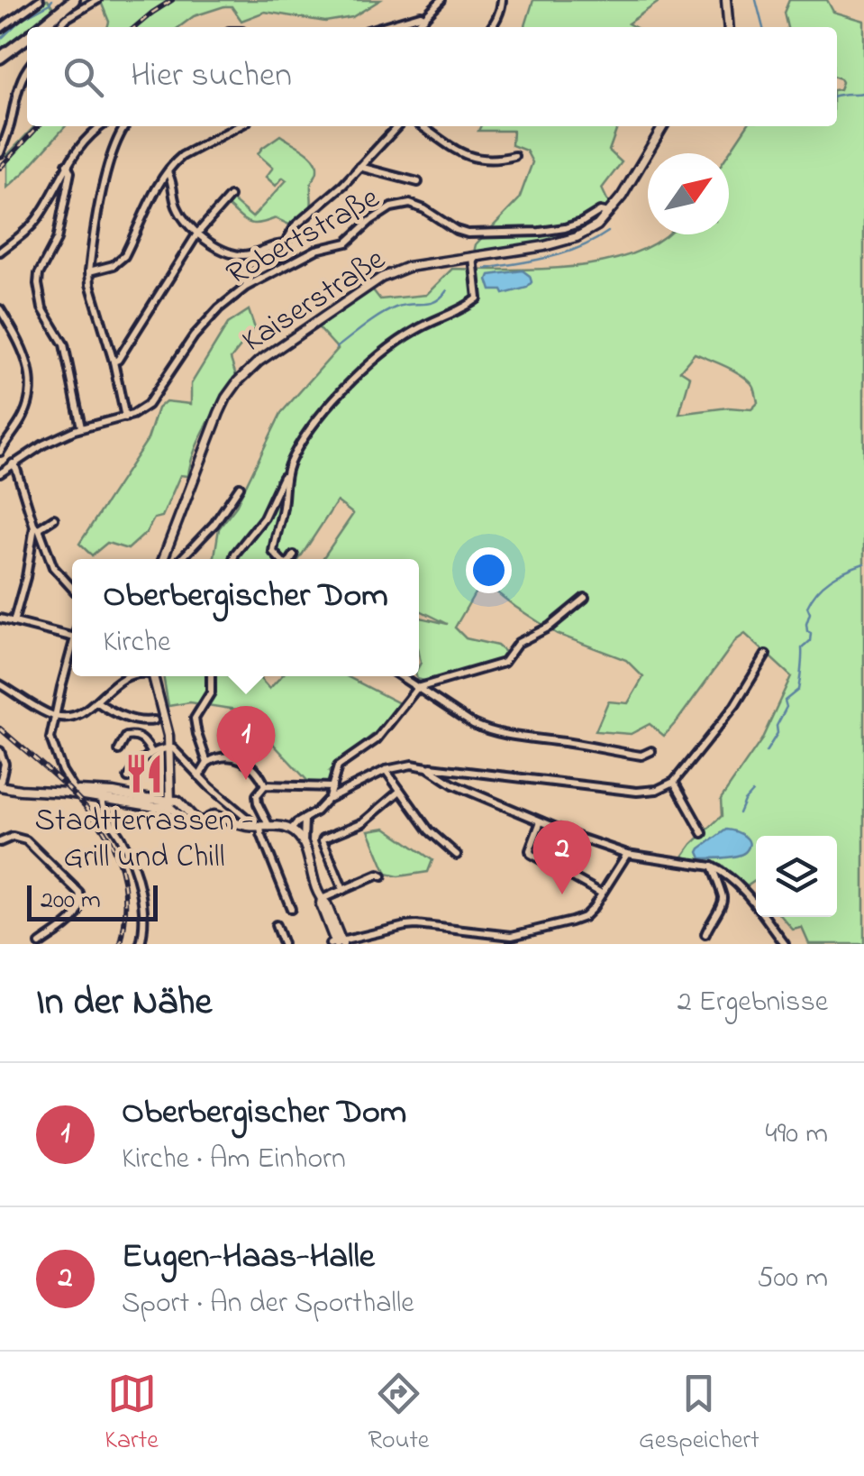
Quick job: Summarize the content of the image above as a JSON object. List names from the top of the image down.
{
  "streets": {
    "street": ["Robertstraße", "Kaiserstraße"]
  },
  "crossings": [
    ["Robertstraße", "Kaiserstraße"]
  ],
  "places": {
    "restaurant": ["Stadtterrassen - Grill und Chill"]
  },
  "scale_bar": "200 m",
  "north": "top right",
  "page": {
    "search": "Hier suchen",
    "popup": ["Oberbergischer Dom", "Kirche"],
    "pins": ["1", "2"],
    "scale": "200 m",
    "heading": ["In der Nähe", "2 Ergebnisse"],
    "list": [
      {
        "mark": "1",
        "name": "Oberbergischer Dom",
        "note": "Kirche · Am Einhorn",
        "value": "490 m"
      },
      {
        "mark": "2",
        "name": "Eugen-Haas-Halle",
        "note": "Sport · An der Sporthalle",
        "value": "500 m"
      }
    ],
    "nav": ["Karte", "Route", "Gespeichert"]
  }
}
